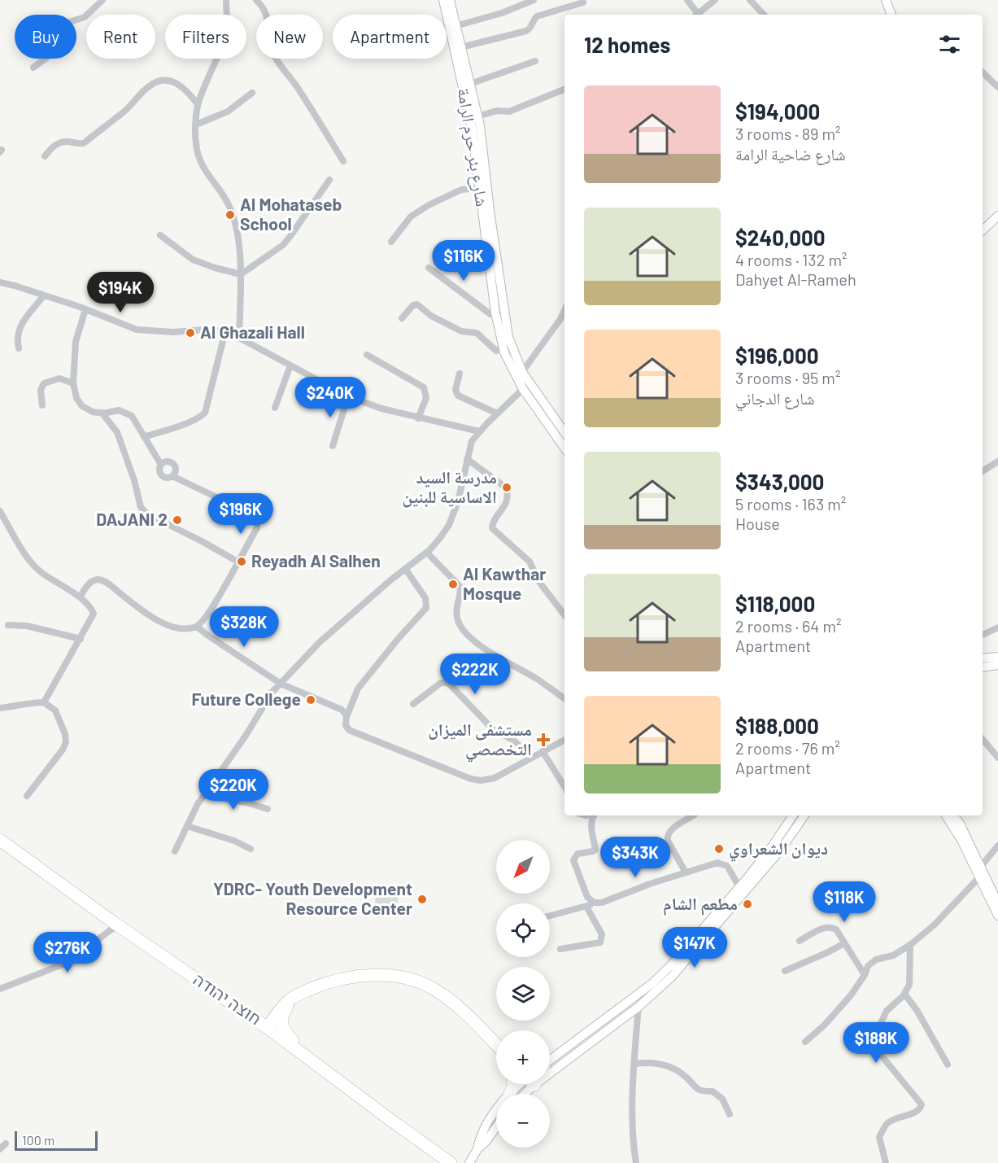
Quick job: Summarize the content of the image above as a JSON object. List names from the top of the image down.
{
  "streets": {
    "highway": ["חוצה יהודה"],
    "main road": ["شارع بئر حرم الرامة"]
  },
  "places": {
    "other": [
      "Al Mohataseb School",
      "Al Ghazali Hall",
      "مدرسة السيد الاساسية للبنين",
      "DAJANI 2",
      "Reyadh Al Salhen",
      "Al Kawthar Mosque",
      "Future College",
      "ديوان الشعراوي",
      "YDRC- Youth Development Resource Center",
      "مطعم الشام"
    ],
    "health": ["مستشفى الميزان التخصصي"]
  },
  "scale_bar": "100 m",
  "north": "bottom left",
  "page": {
    "chip": [
      "Buy",
      "Rent",
      "Filters",
      "New",
      "Apartment"
    ],
    "heading": "12 homes",
    "list": [
      {
        "name": "$194,000",
        "note": "3 rooms · 89 m² · شارع ضاحية الرامة"
      },
      {
        "name": "$240,000",
        "note": "4 rooms · 132 m² · Dahyet Al-Rameh"
      },
      {
        "name": "$196,000",
        "note": "3 rooms · 95 m² · شارع الدجاني"
      },
      {
        "name": "$343,000",
        "note": "5 rooms · 163 m² · House"
      },
      {
        "name": "$118,000",
        "note": "2 rooms · 64 m² · Apartment"
      },
      {
        "name": "$188,000",
        "note": "2 rooms · 76 m² · Apartment"
      }
    ],
    "price": [
      "$116K",
      "$194K",
      "$240K",
      "$196K",
      "$328K",
      "$222K",
      "$220K",
      "$343K",
      "$118K",
      "$147K",
      "$276K",
      "$188K"
    ],
    "map_buttons": ["+", "−"],
    "scale": "100 m"
  }
}
